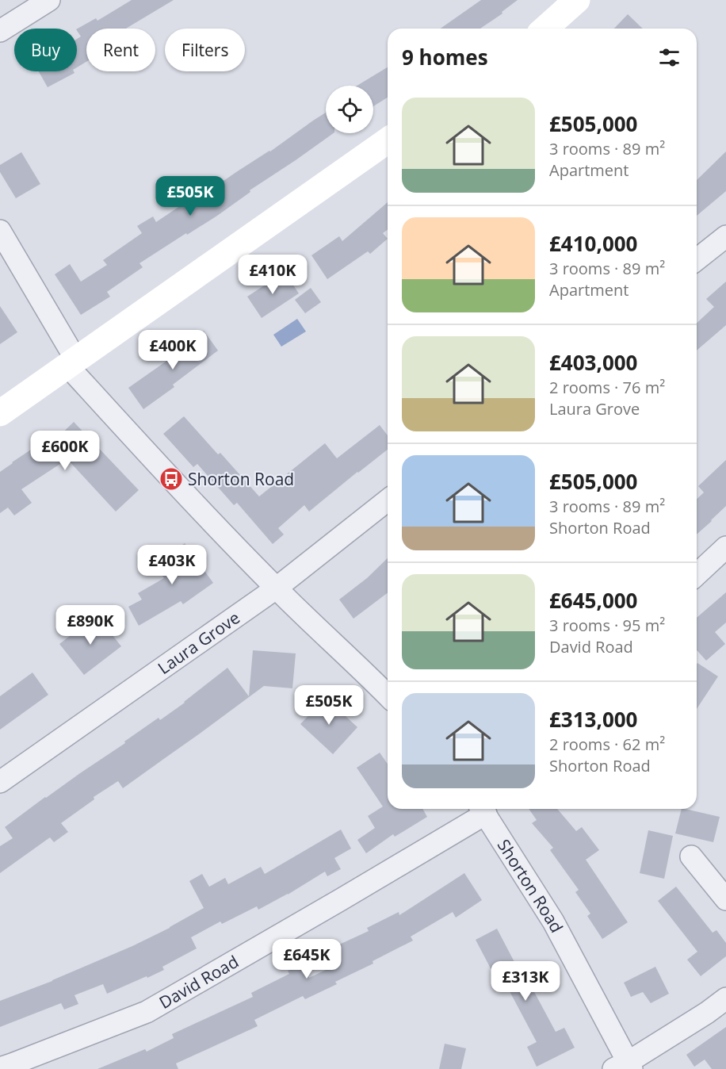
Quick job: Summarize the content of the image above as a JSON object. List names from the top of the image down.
{
  "streets": {
    "street": ["Laura Grove", "Shorton Road", "David Road"]
  },
  "crossings": [
    ["Shorton Road", "David Road"]
  ],
  "places": {
    "bus stop": ["Shorton Road"]
  },
  "page": {
    "chip": ["Buy", "Rent", "Filters"],
    "heading": "9 homes",
    "list": [
      {
        "name": "£505,000",
        "note": "3 rooms · 89 m² · Apartment"
      },
      {
        "name": "£410,000",
        "note": "3 rooms · 89 m² · Apartment"
      },
      {
        "name": "£403,000",
        "note": "2 rooms · 76 m² · Laura Grove"
      },
      {
        "name": "£505,000",
        "note": "3 rooms · 89 m² · Shorton Road"
      },
      {
        "name": "£645,000",
        "note": "3 rooms · 95 m² · David Road"
      },
      {
        "name": "£313,000",
        "note": "2 rooms · 62 m² · Shorton Road"
      }
    ],
    "price": [
      "£505K",
      "£410K",
      "£400K",
      "£600K",
      "£403K",
      "£890K",
      "£505K",
      "£645K",
      "£313K"
    ]
  }
}
